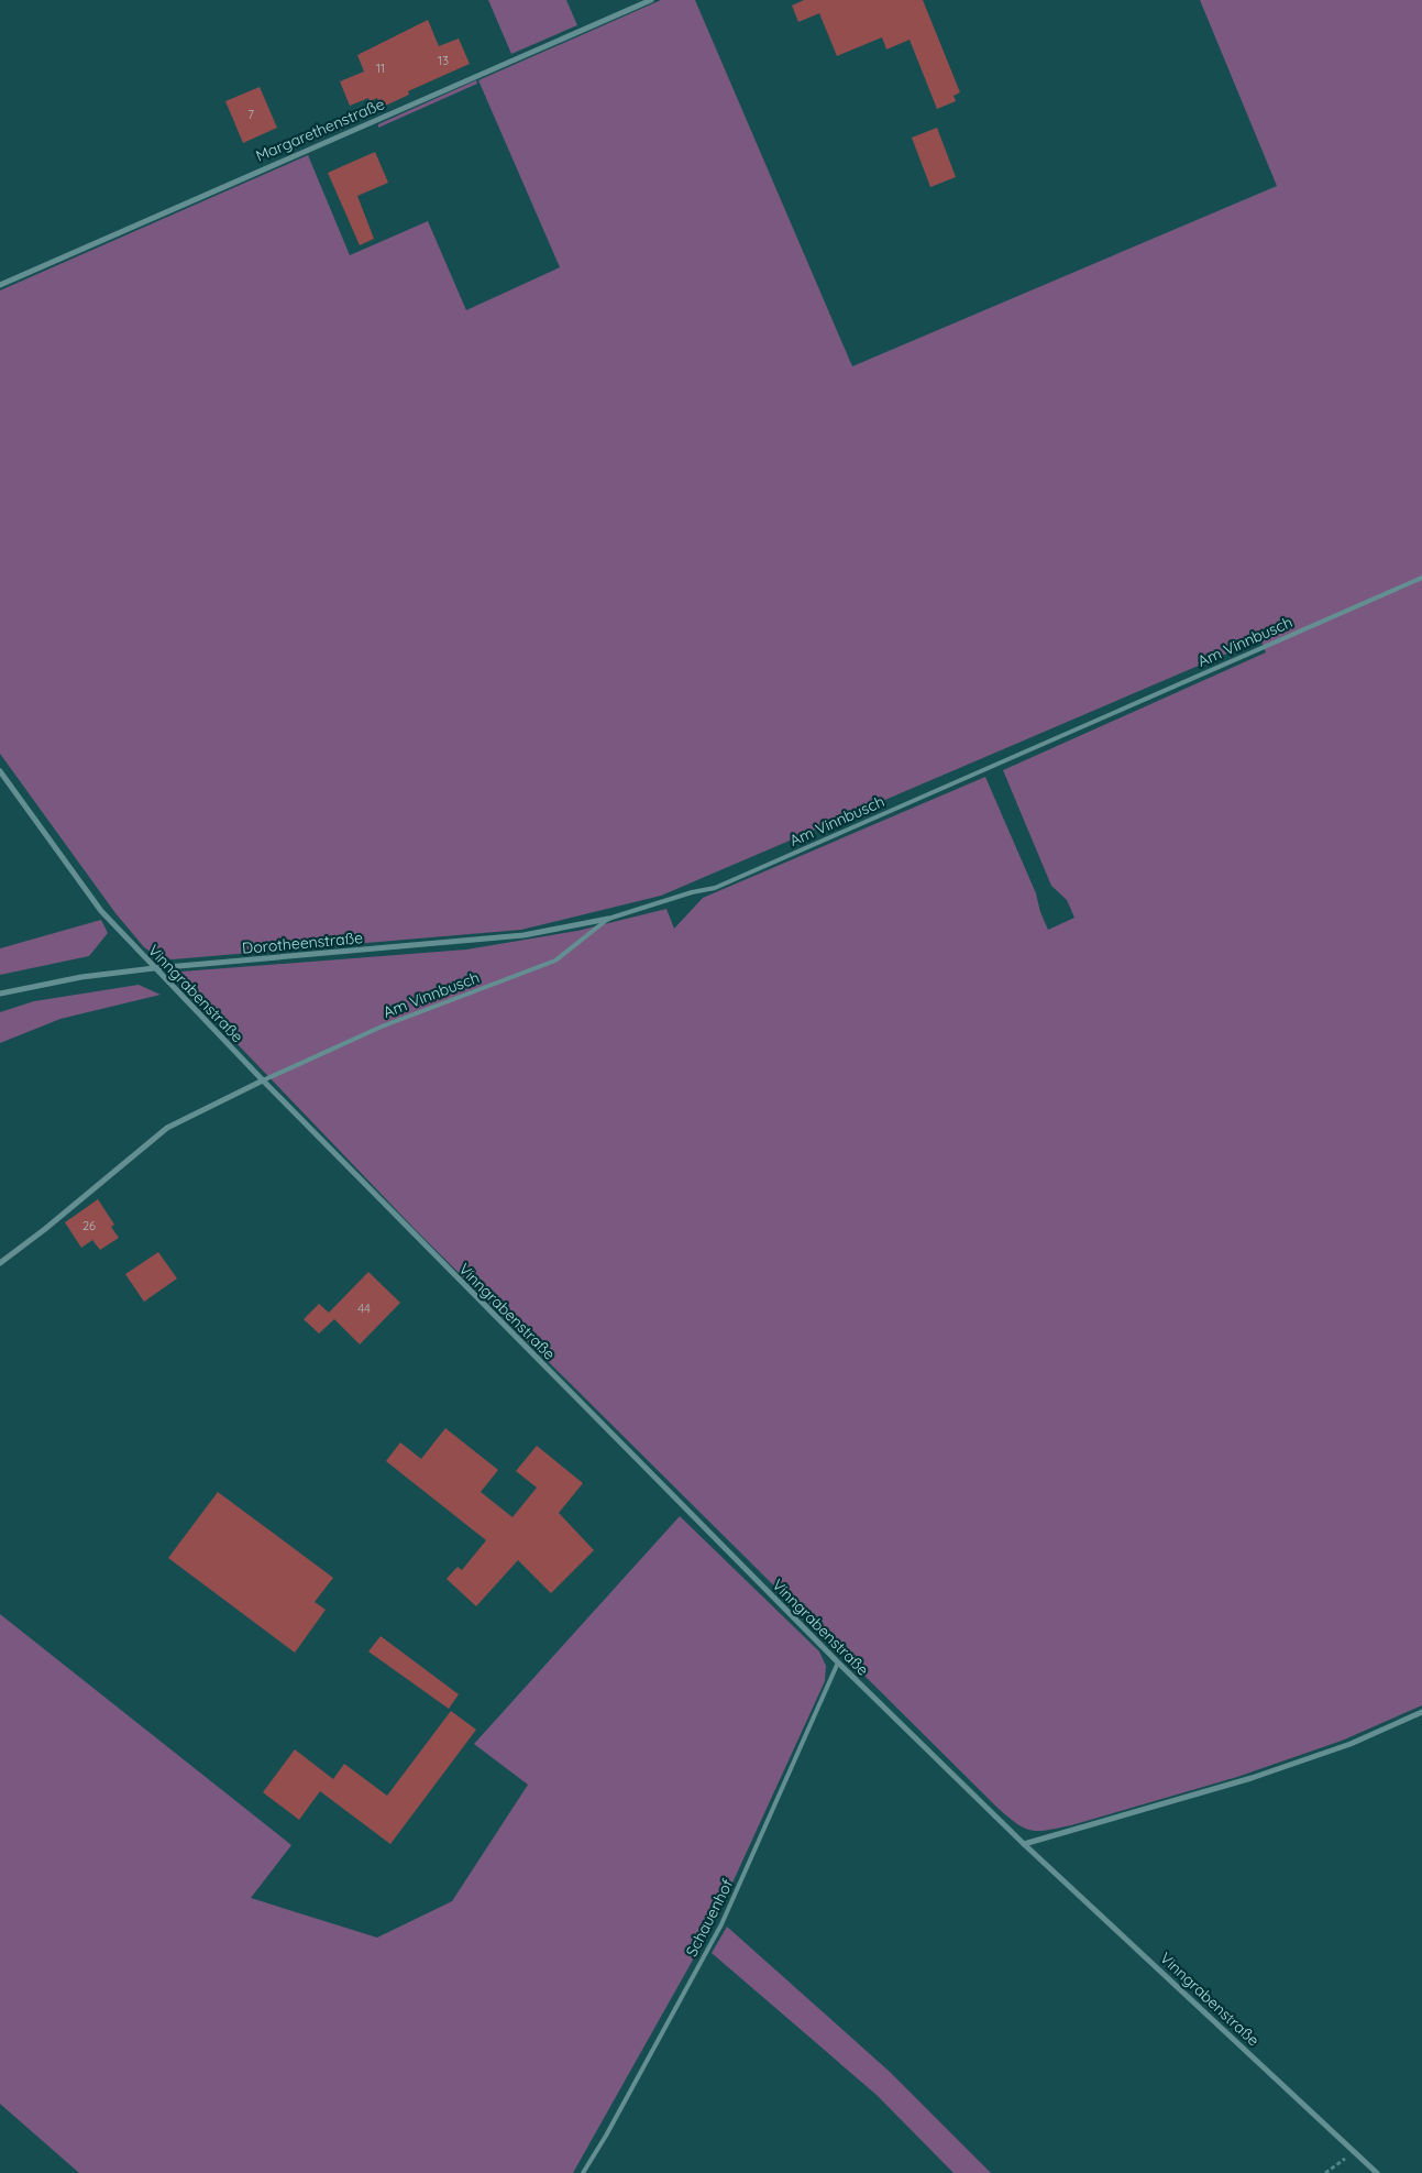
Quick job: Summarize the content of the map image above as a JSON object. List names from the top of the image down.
{
  "streets": {
    "street": ["Margarethenstraße", "Dorotheenstraße", "Vinngrabenstraße"],
    "lane": ["Am Vinnbusch", "Schauenhof"]
  },
  "crossings": [
    ["Am Vinnbusch", "Dorotheenstraße"],
    ["Am Vinnbusch", "Vinngrabenstraße"],
    ["Dorotheenstraße", "Vinngrabenstraße"],
    ["Vinngrabenstraße", "Schauenhof"]
  ],
  "house_numbers": [
    "13",
    "11",
    "7",
    "26",
    "44"
  ]
}
